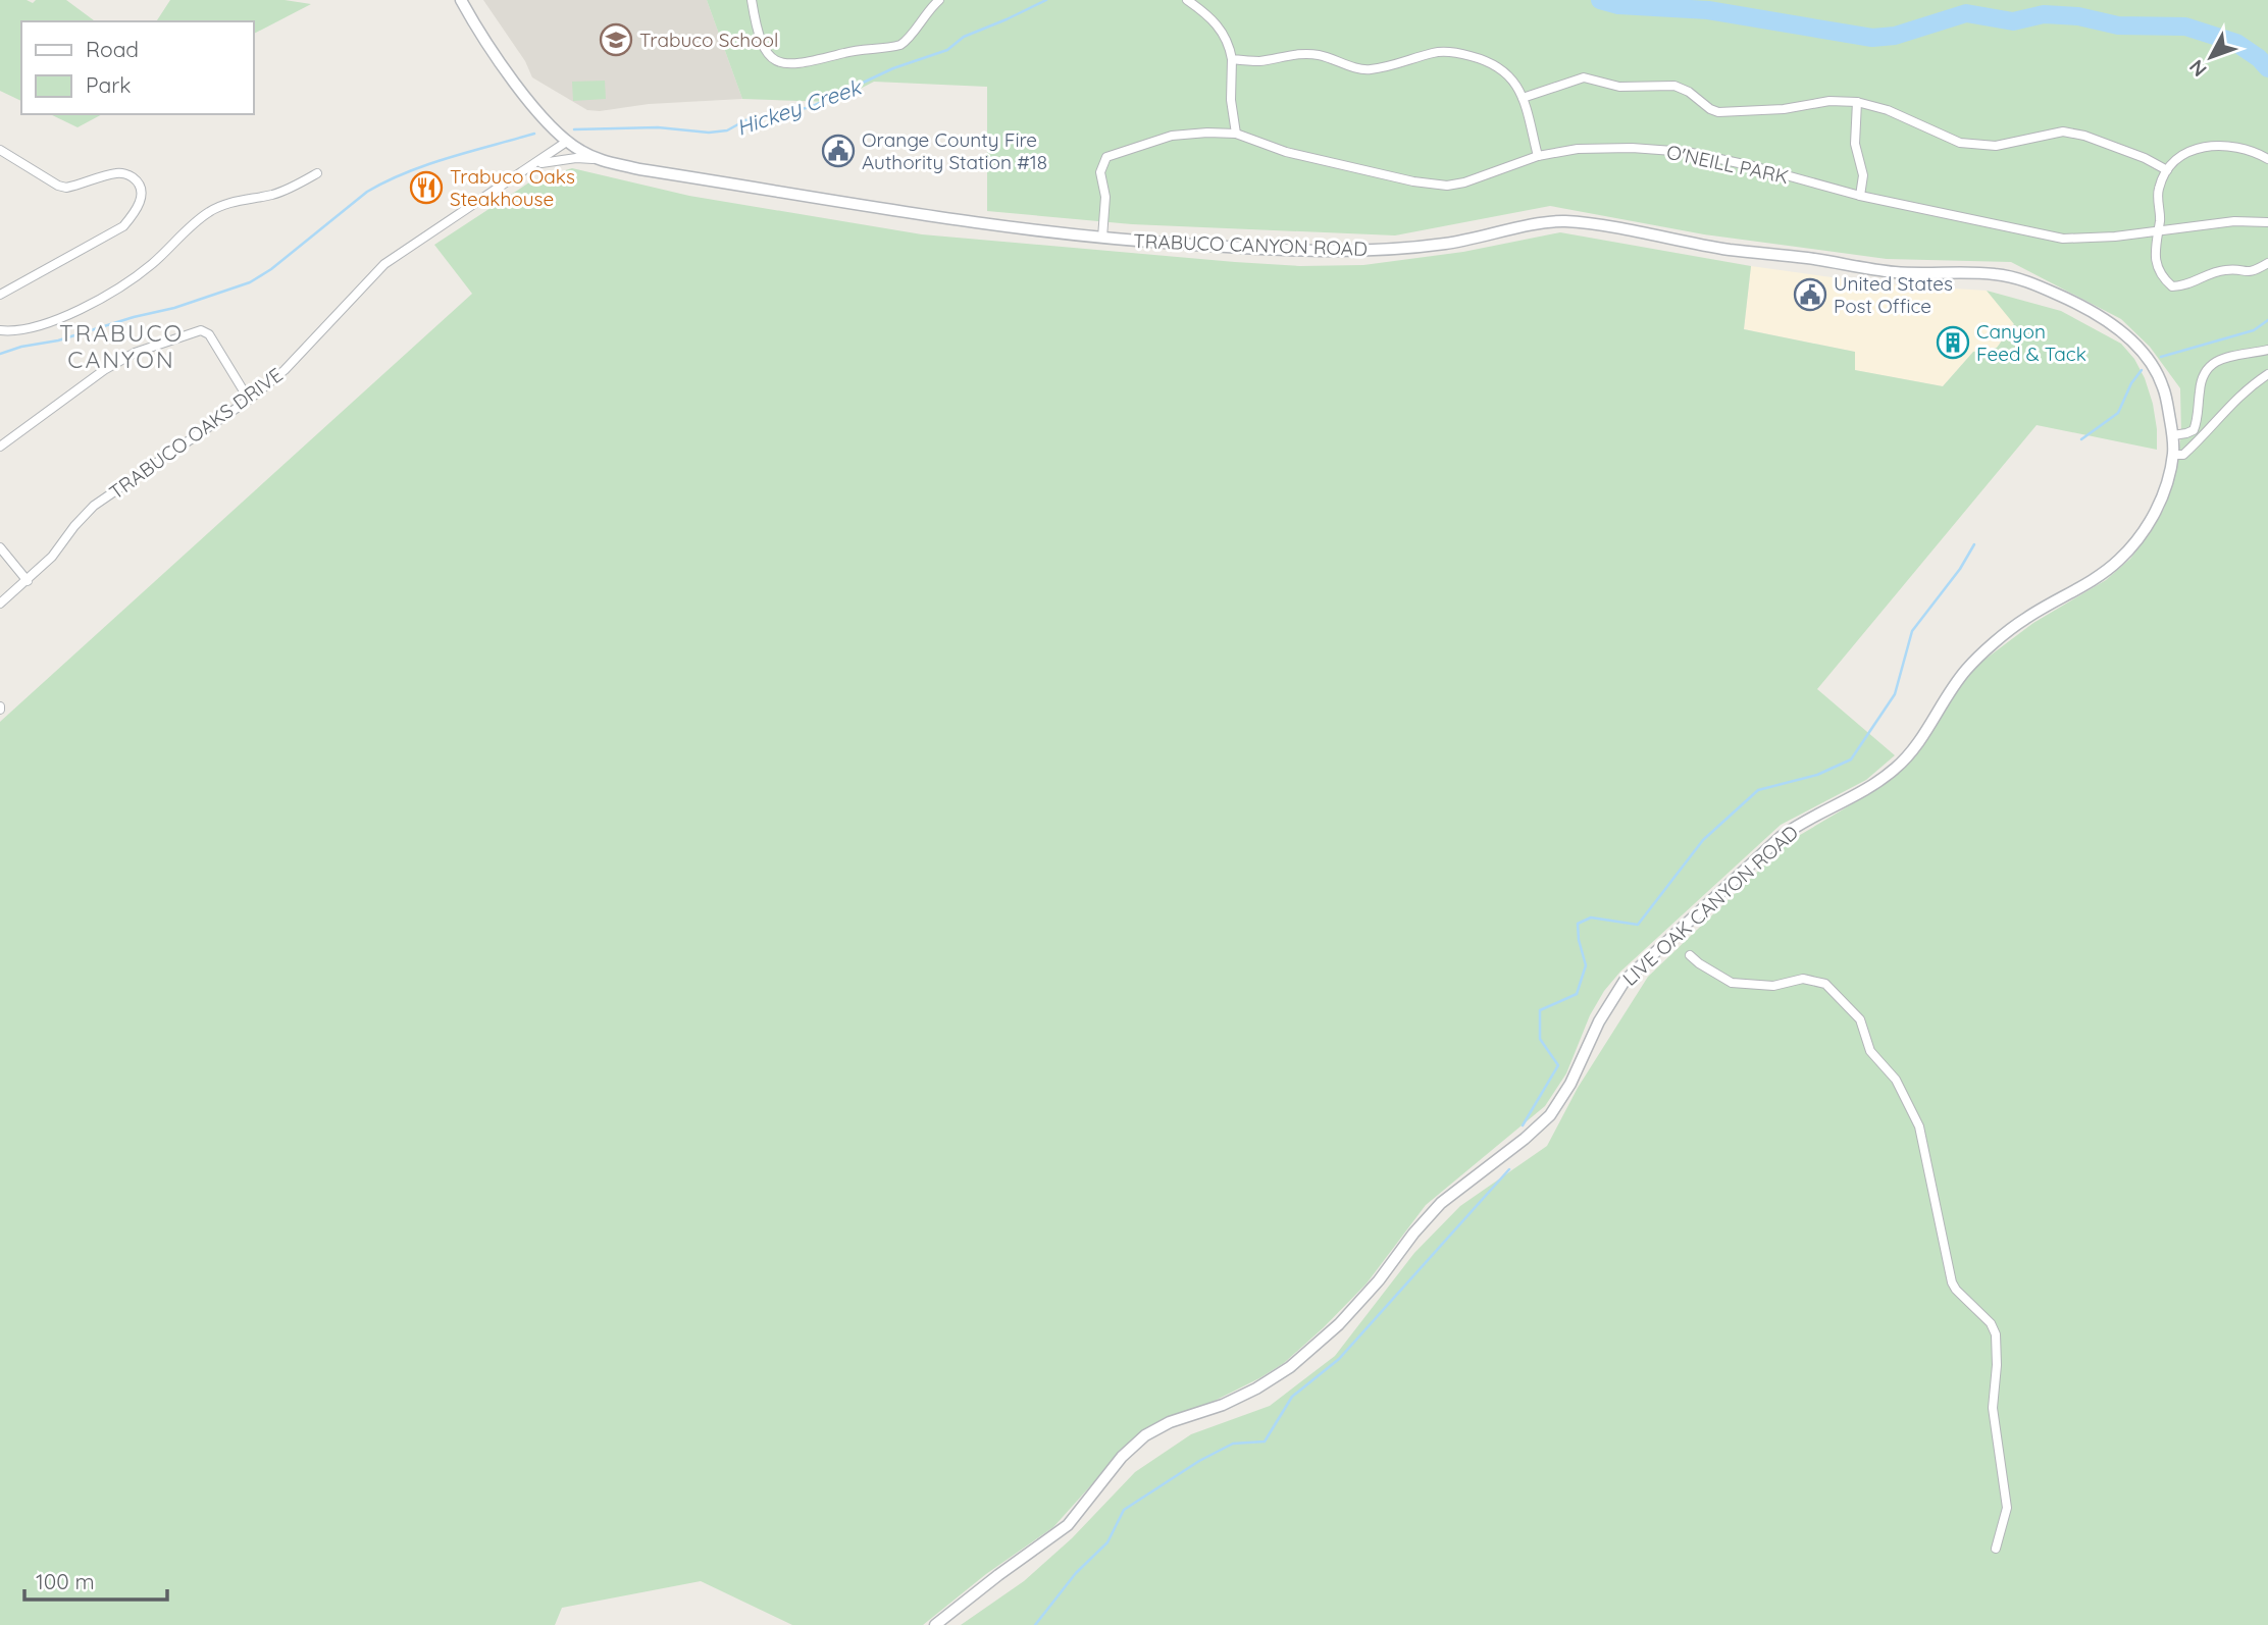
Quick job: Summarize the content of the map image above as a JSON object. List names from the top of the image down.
{
  "streets": {
    "main road": ["TRABUCO CANYON ROAD", "LIVE OAK CANYON ROAD"],
    "street": ["O'NEILL PARK", "TRABUCO OAKS DRIVE"]
  },
  "crossings": [
    ["O'NEILL PARK", "TRABUCO CANYON ROAD"],
    ["TRABUCO CANYON ROAD", "TRABUCO OAKS DRIVE"],
    ["TRABUCO CANYON ROAD", "LIVE OAK CANYON ROAD"]
  ],
  "districts": ["TRABUCO CANYON"],
  "water": ["Hickey Creek"],
  "places": {
    "school or university": ["Trabuco School"],
    "public building": ["Orange County Fire Authority Station #18", "United States Post Office"],
    "restaurant": ["Trabuco Oaks Steakhouse"],
    "building": ["Canyon Feed & Tack"]
  },
  "legend": ["Road", "Park"],
  "scale_bar": "100 m",
  "north": "bottom left"
}
